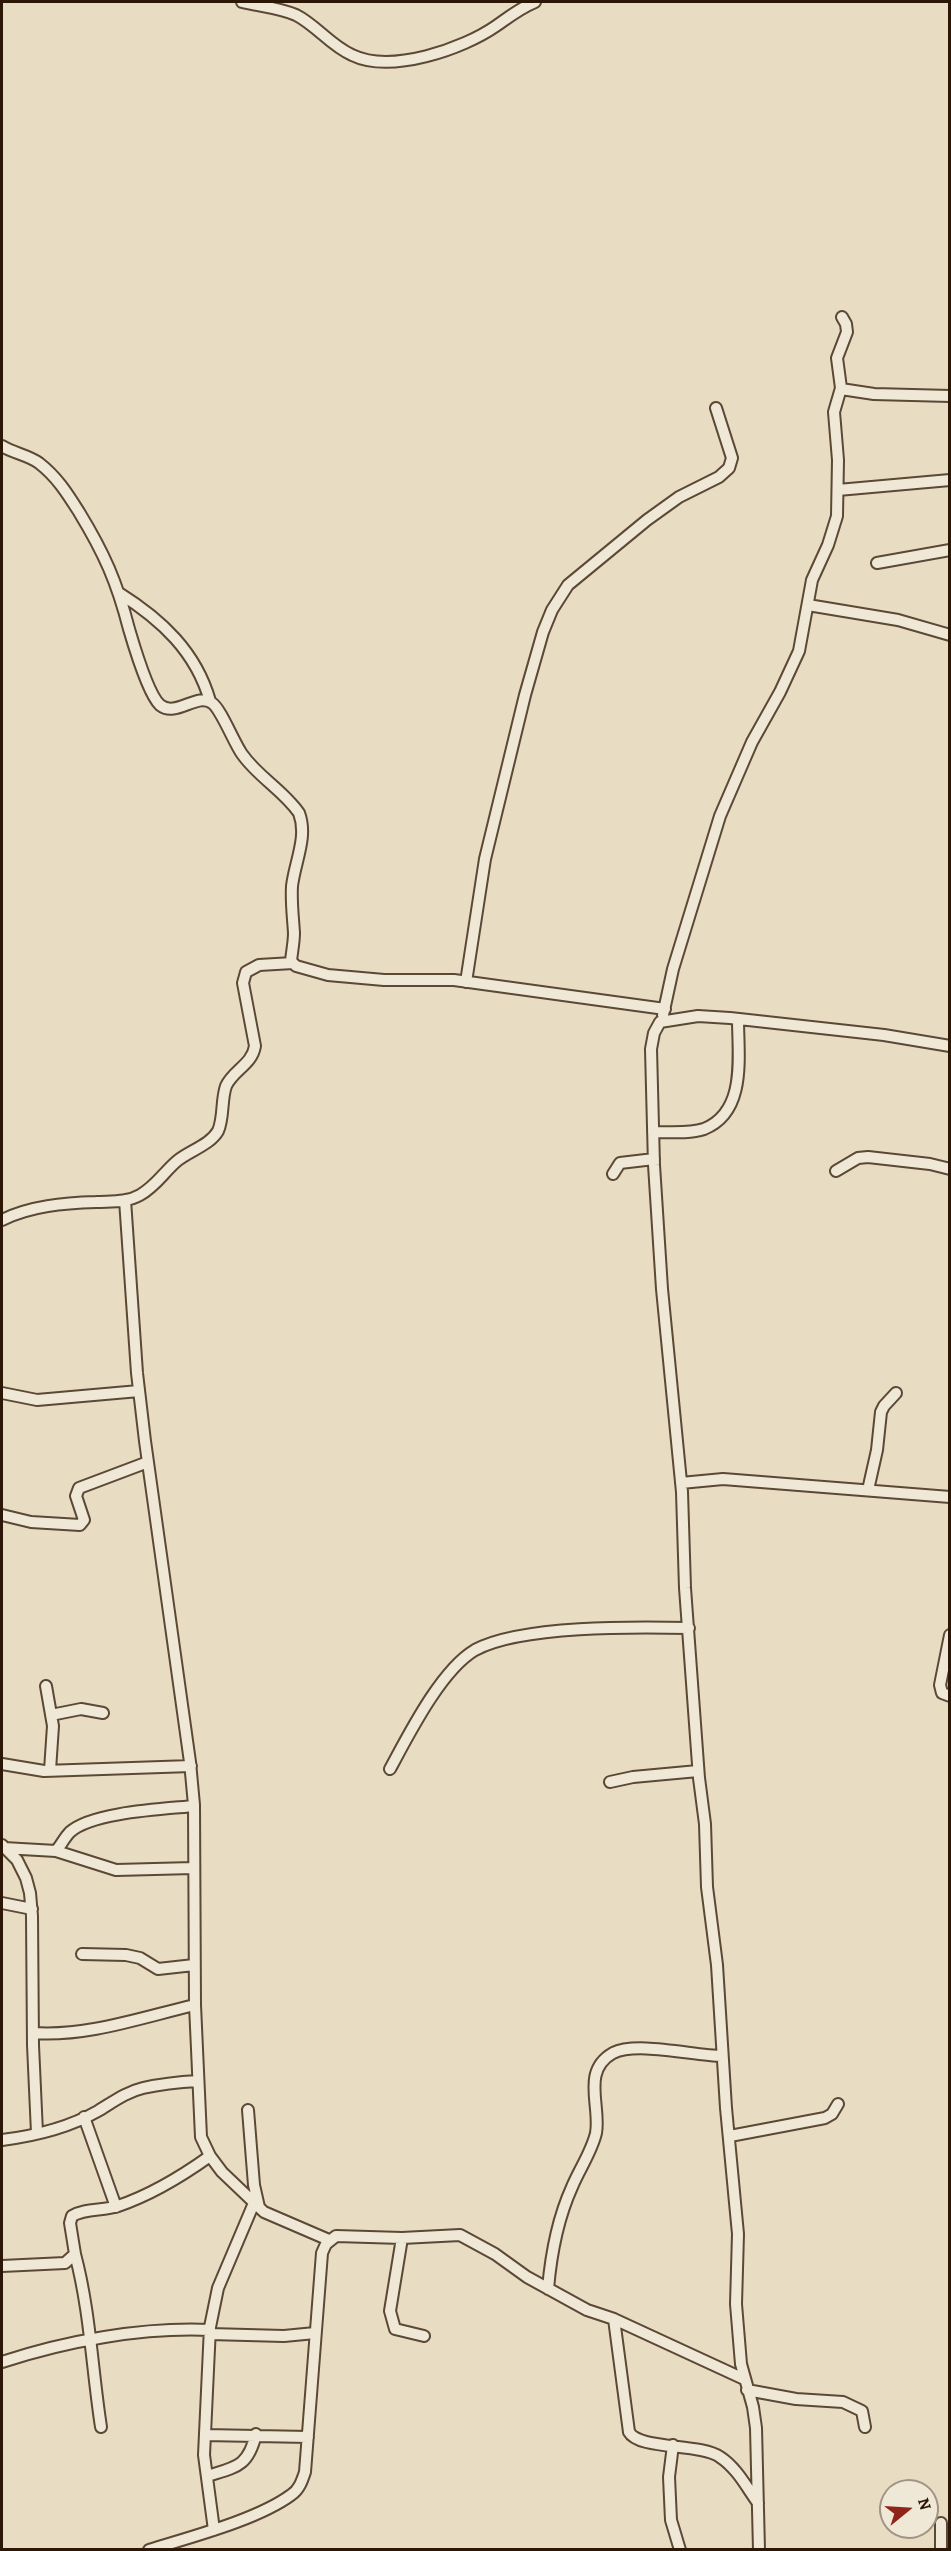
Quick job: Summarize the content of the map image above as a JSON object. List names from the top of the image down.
{
  "north": "right"
}
